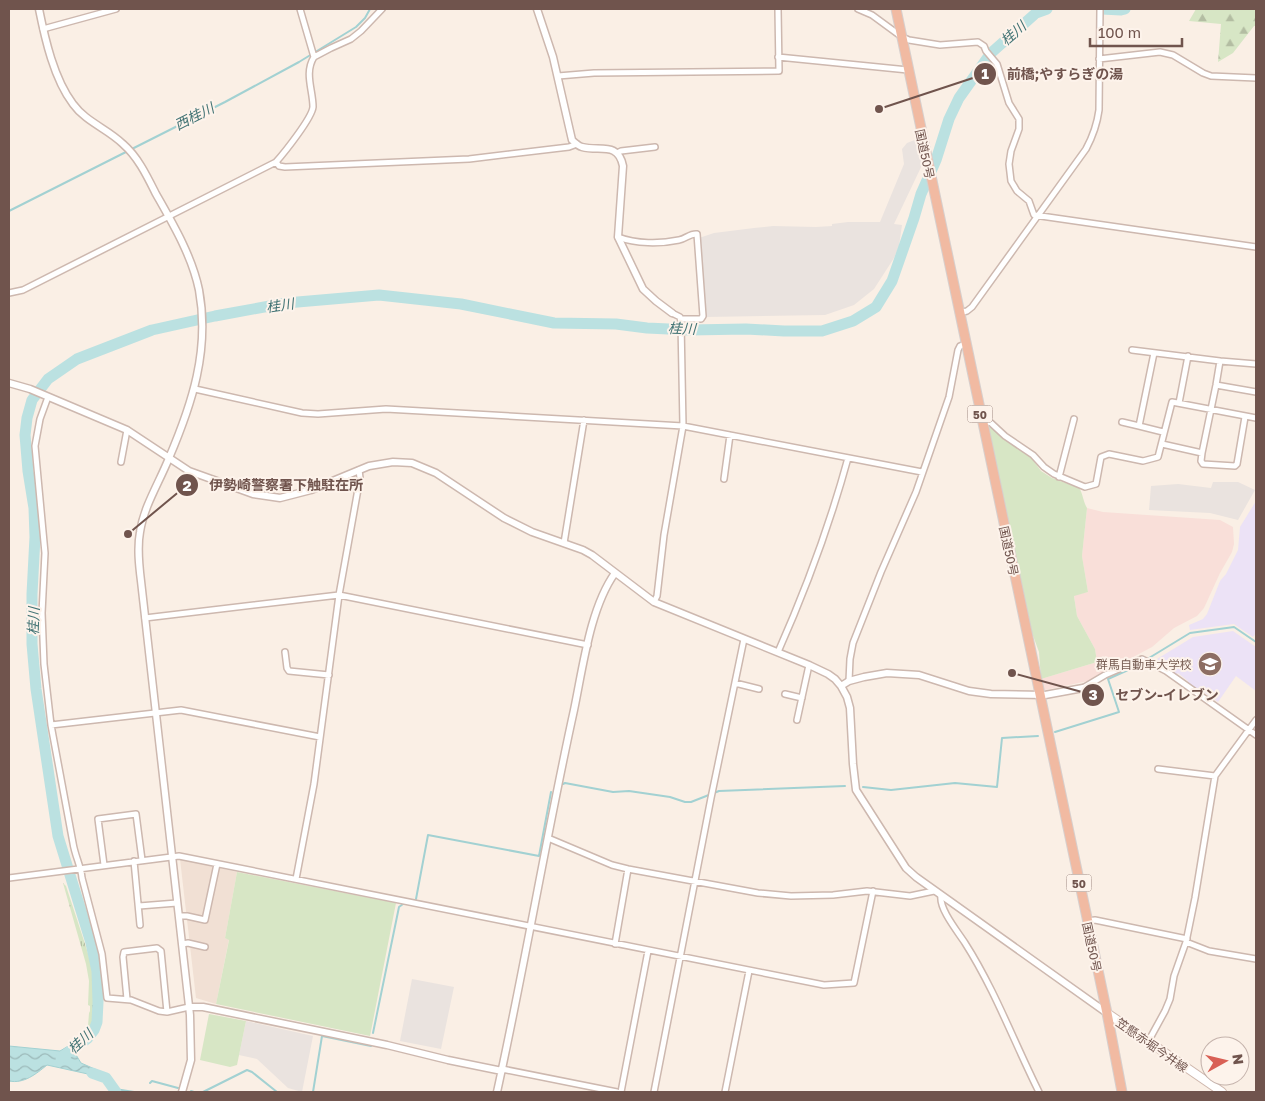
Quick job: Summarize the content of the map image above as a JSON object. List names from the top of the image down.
{
  "streets": {
    "highway": ["国道50号", "50"],
    "main road": ["笠懸赤堀今井線"]
  },
  "crossings": [
    ["国道50号", "笠懸赤堀今井線"]
  ],
  "water": ["桂川", "西桂川"],
  "places": {
    "other": ["前橋;やすらぎの湯", "伊勢崎警察署下触駐在所", "セブン-イレブン"],
    "school or university": ["群馬自動車大学校"]
  },
  "scale_bar": "100 m",
  "north": "right"
}
